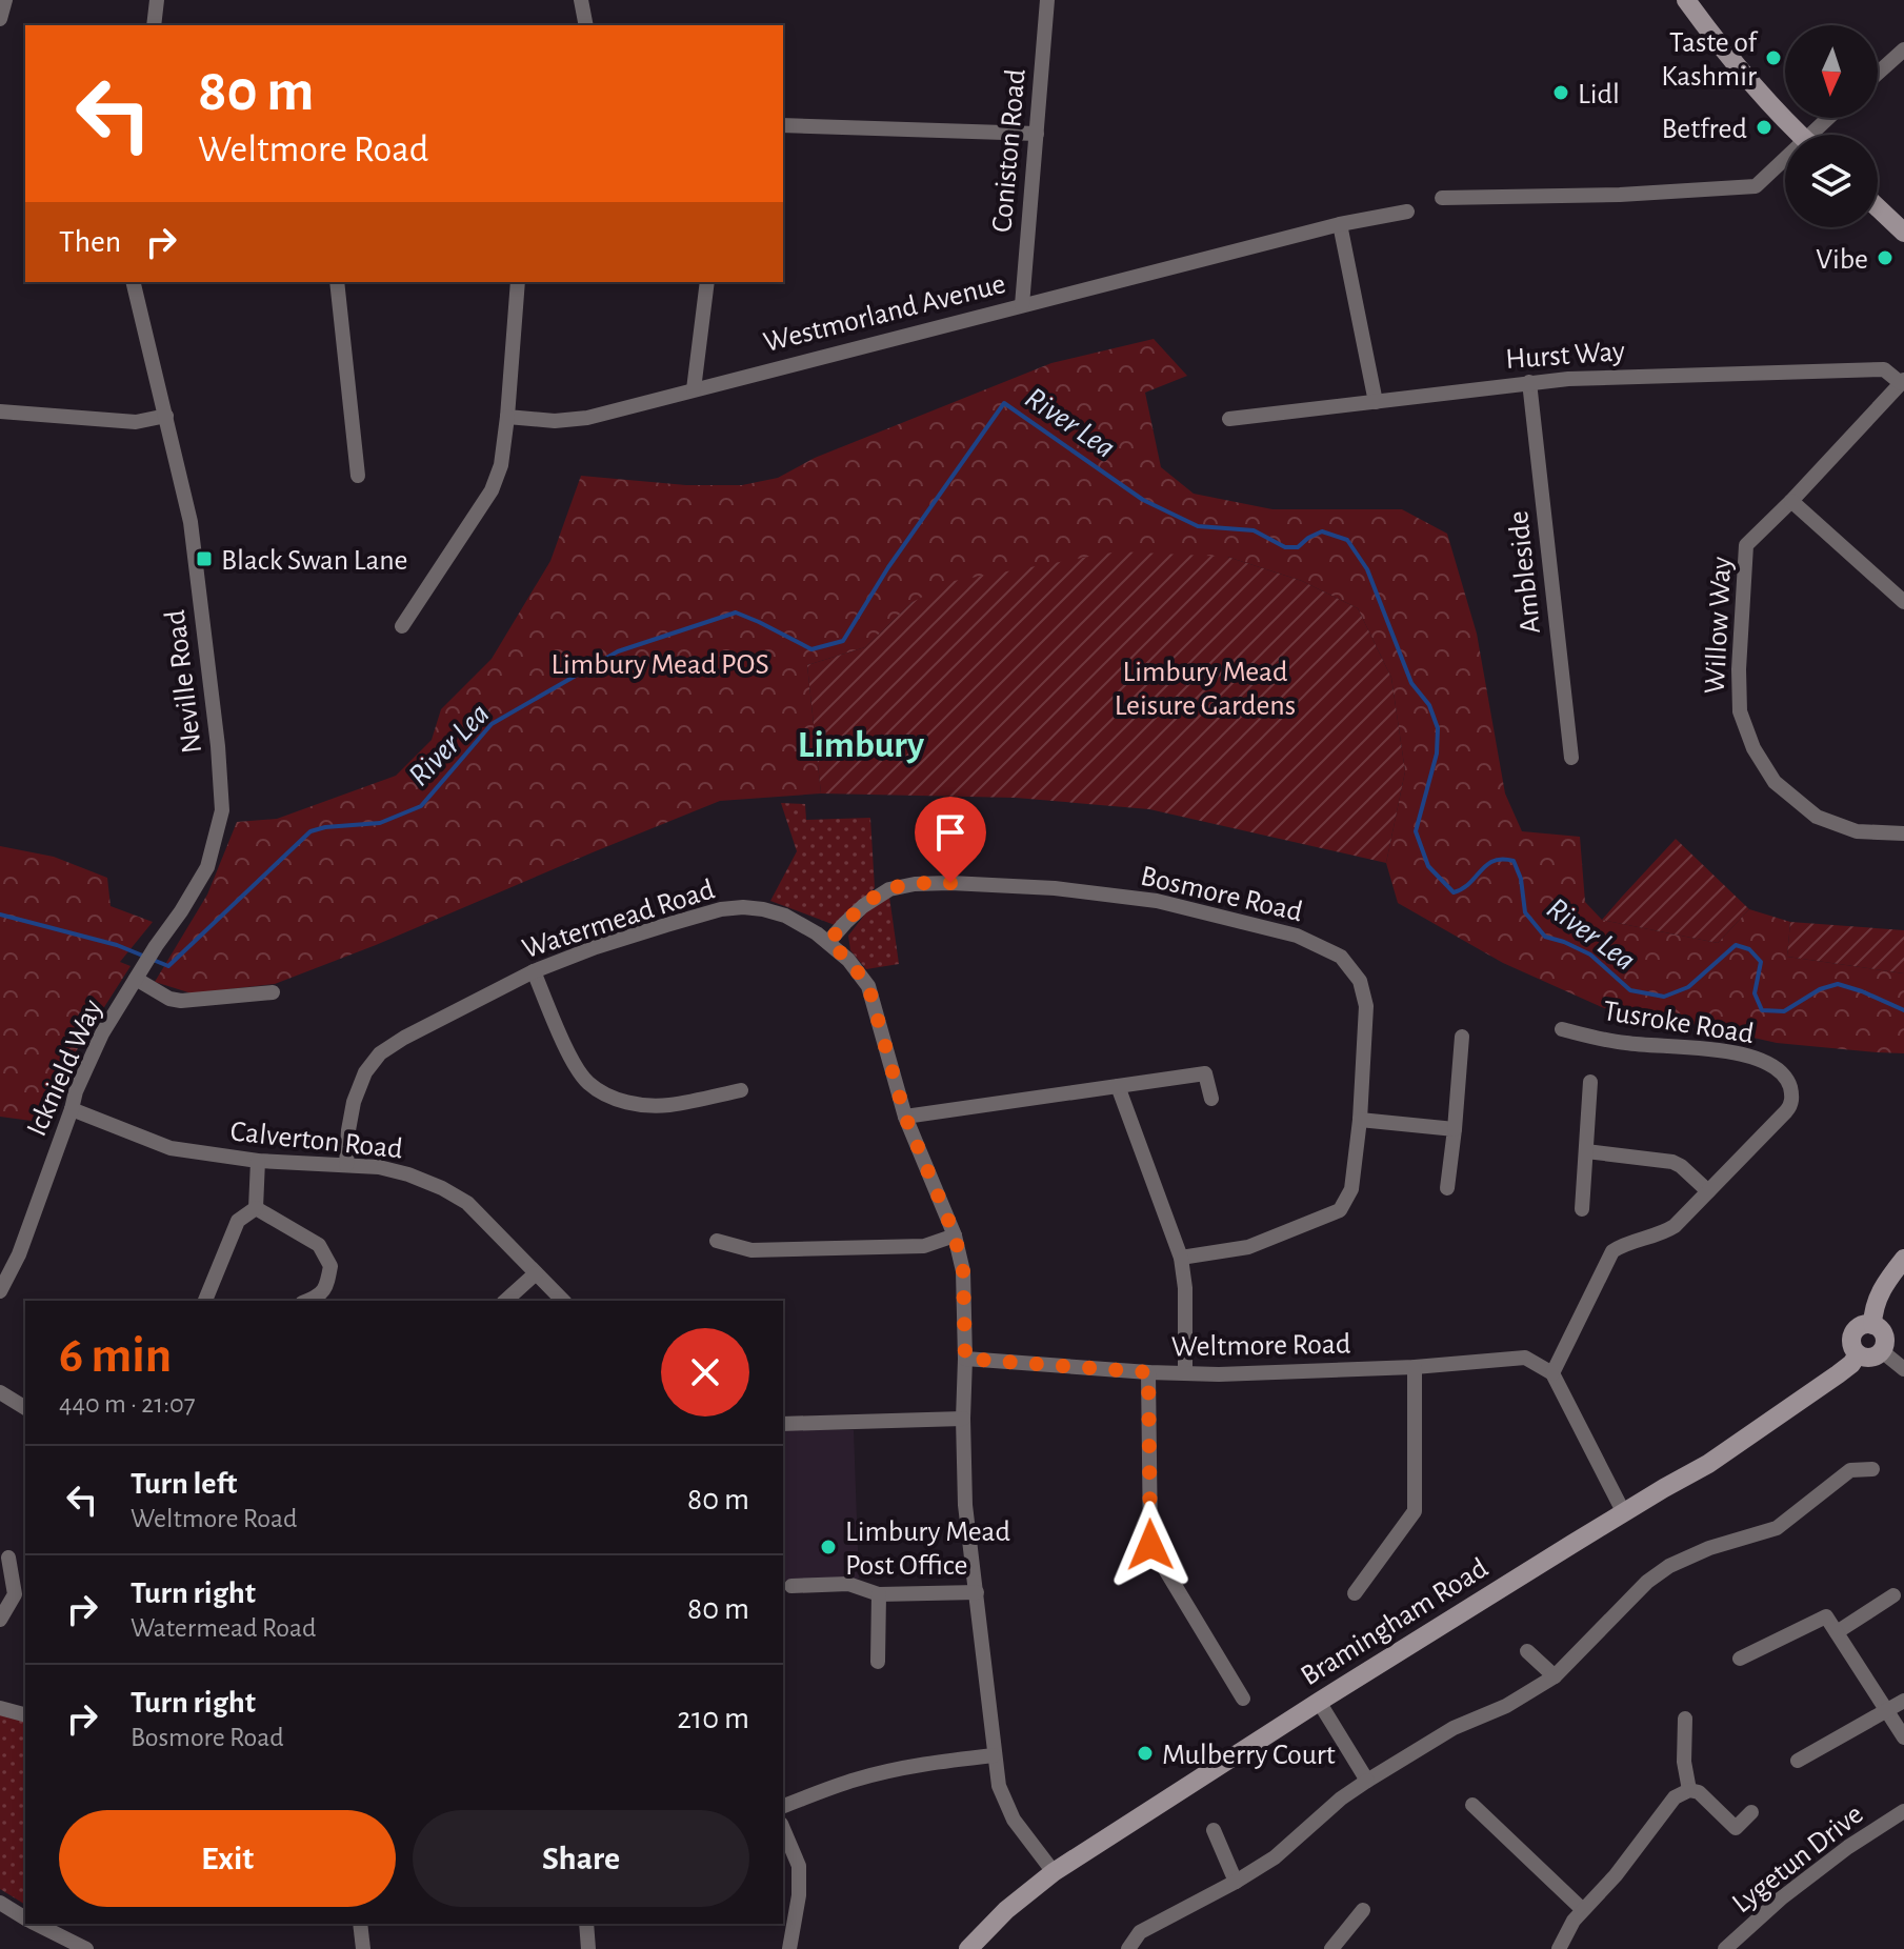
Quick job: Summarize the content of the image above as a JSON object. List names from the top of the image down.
{
  "streets": {
    "street": [
      "Coniston Road",
      "Westmorland Avenue",
      "Hurst Way",
      "Ambleside",
      "Willow Way",
      "Neville Road",
      "Bosmore Road",
      "Watermead Road",
      "Tusroke Road",
      "Icknield Way",
      "Calverton Road",
      "Weltmore Road",
      "Bramingham Road",
      "Lygetun Drive"
    ]
  },
  "crossings": [
    ["Coniston Road", "Westmorland Avenue"],
    ["Hurst Way", "Ambleside"],
    ["Hurst Way", "Willow Way"],
    ["Neville Road", "Icknield Way"],
    ["Bosmore Road", "Watermead Road"],
    ["Watermead Road", "Calverton Road"],
    ["Watermead Road", "Weltmore Road"],
    ["Watermead Road", "Bramingham Road"],
    ["Icknield Way", "Calverton Road"]
  ],
  "districts": ["Limbury"],
  "water": ["River Lea"],
  "parks": ["Limbury Mead POS", "Limbury Mead Leisure Gardens"],
  "places": {
    "other": [
      "Taste of Kashmir",
      "Lidl",
      "Betfred",
      "Vibe",
      "Limbury Mead Post Office",
      "Mulberry Court"
    ],
    "transit": ["Black Swan Lane"]
  },
  "north": "bottom",
  "page": {
    "turn": ["80 m", "Weltmore Road"],
    "then": "Then",
    "heading": ["6 min", "440 m · 21:07"],
    "list": [
      {
        "name": "Turn left",
        "note": "Weltmore Road",
        "value": "80 m"
      },
      {
        "name": "Turn right",
        "note": "Watermead Road",
        "value": "80 m"
      },
      {
        "name": "Turn right",
        "note": "Bosmore Road",
        "value": "210 m"
      }
    ],
    "buttons": ["Exit", "Share"]
  }
}
